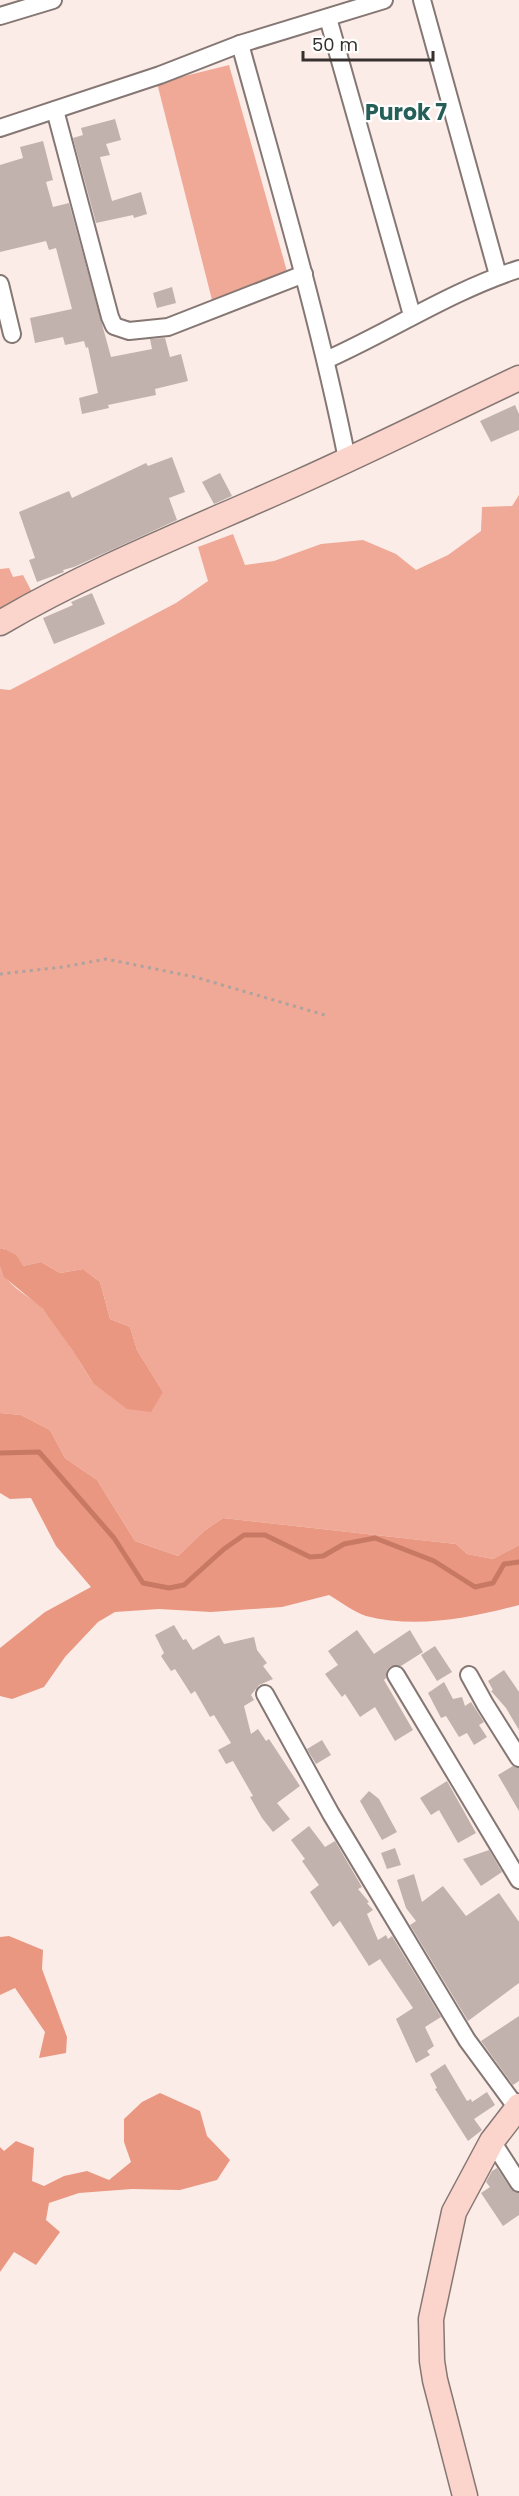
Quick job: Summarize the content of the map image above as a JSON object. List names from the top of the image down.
{
  "districts": ["Purok 7"],
  "scale_bar": "50 m"
}
